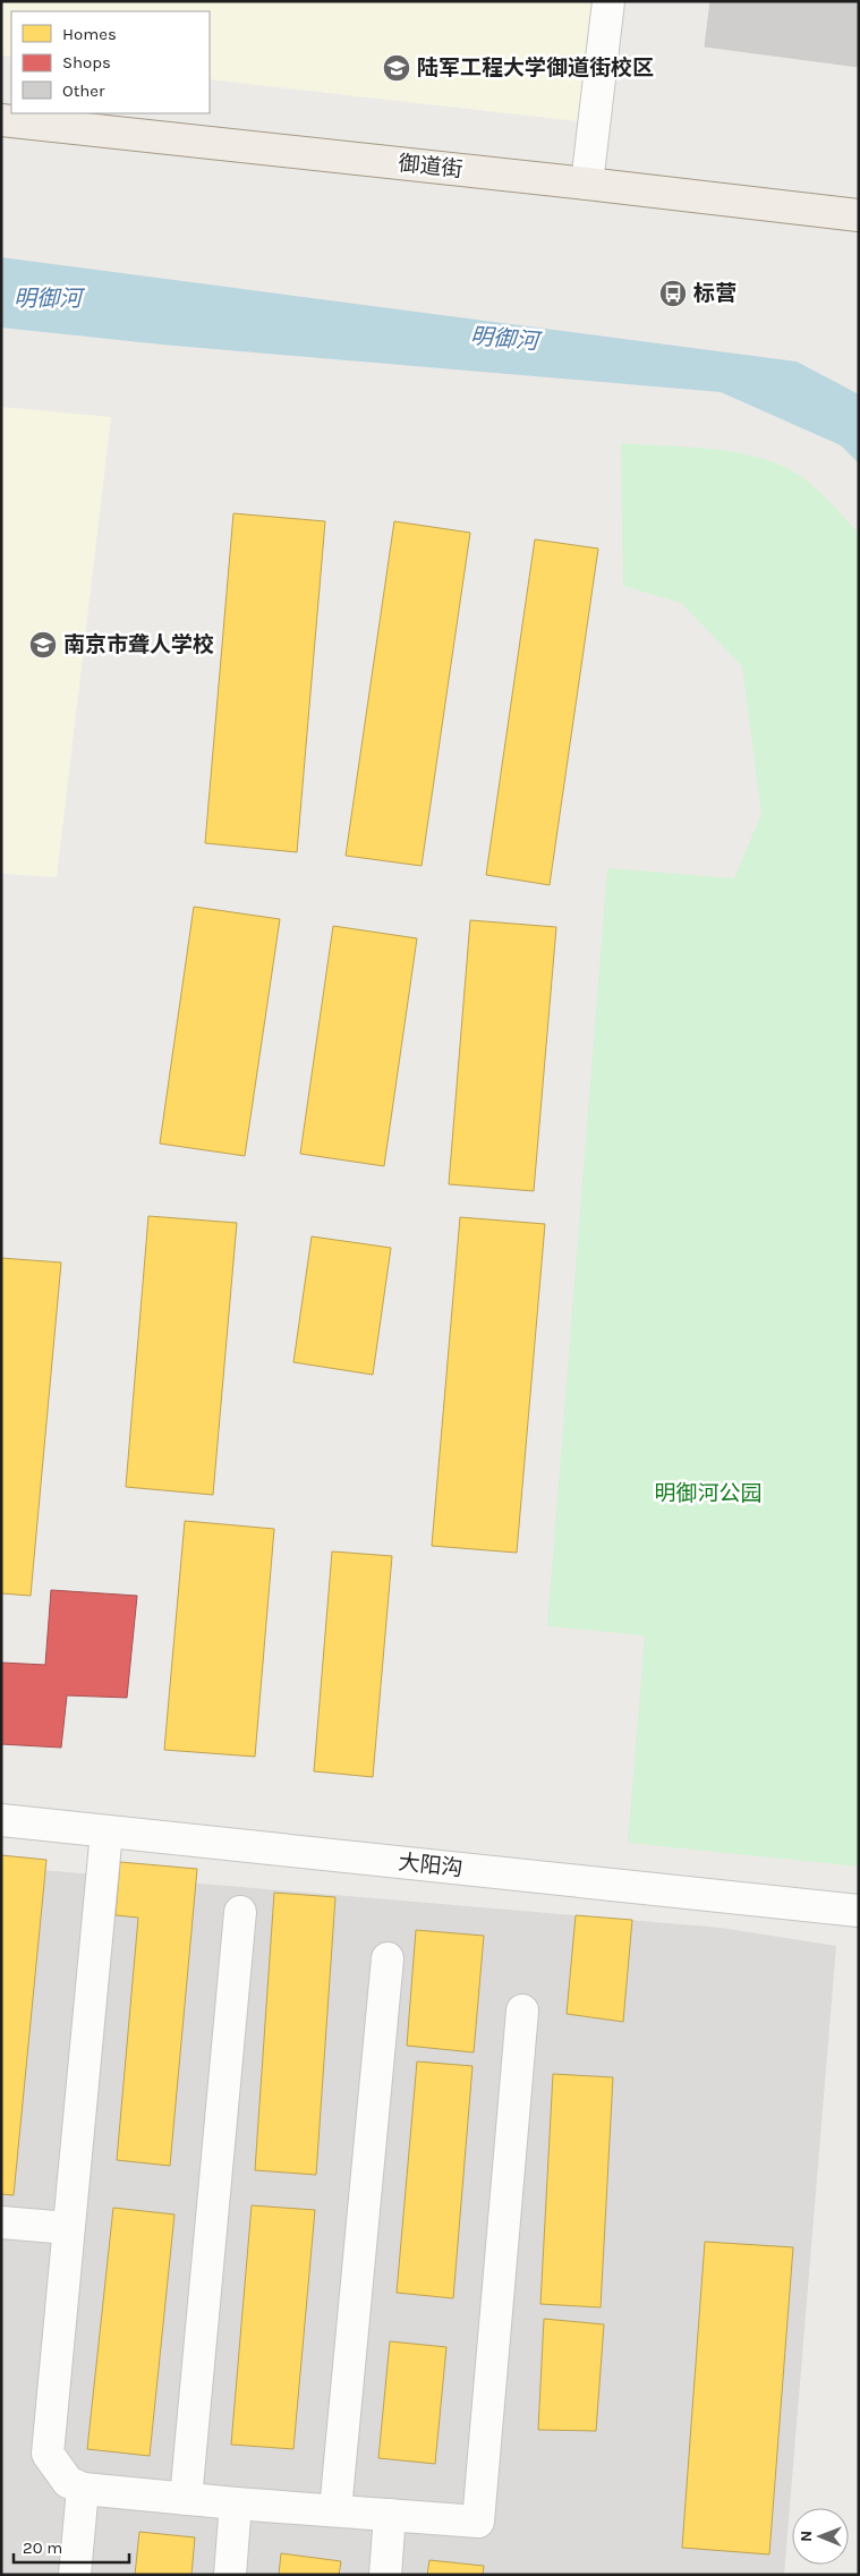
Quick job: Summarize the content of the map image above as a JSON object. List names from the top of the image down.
{
  "streets": {
    "main road": ["御道街"],
    "street": ["大阳沟"]
  },
  "water": ["明御河"],
  "parks": ["明御河公园"],
  "places": {
    "school or university": ["陆军工程大学御道街校区", "南京市聋人学校"],
    "bus stop": ["标营"]
  },
  "legend": ["Homes", "Shops", "Other"],
  "scale_bar": "20 m",
  "north": "left"
}
